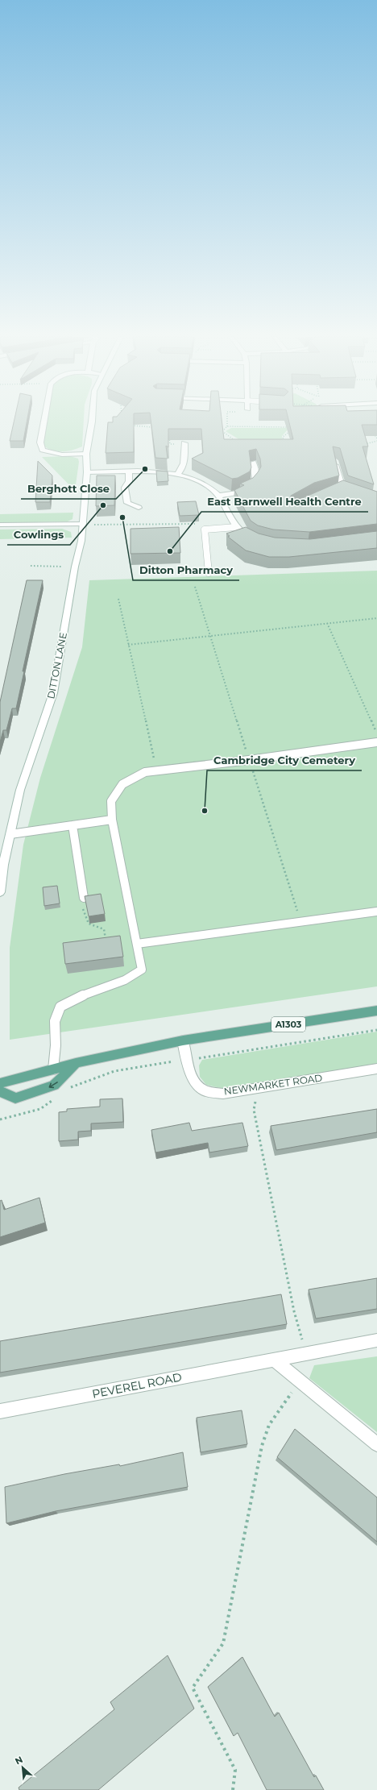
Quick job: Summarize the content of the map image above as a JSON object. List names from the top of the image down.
{
  "streets": {
    "main road": ["A1303"],
    "street": ["DITTON LANE", "NEWMARKET ROAD", "PEVEREL ROAD"]
  },
  "crossings": [
    ["A1303", "NEWMARKET ROAD"]
  ],
  "places": [
    "Berghott Close",
    "Cowlings",
    "Ditton Pharmacy",
    "East Barnwell Health Centre",
    "Cambridge City Cemetery"
  ],
  "north": "top left"
}
